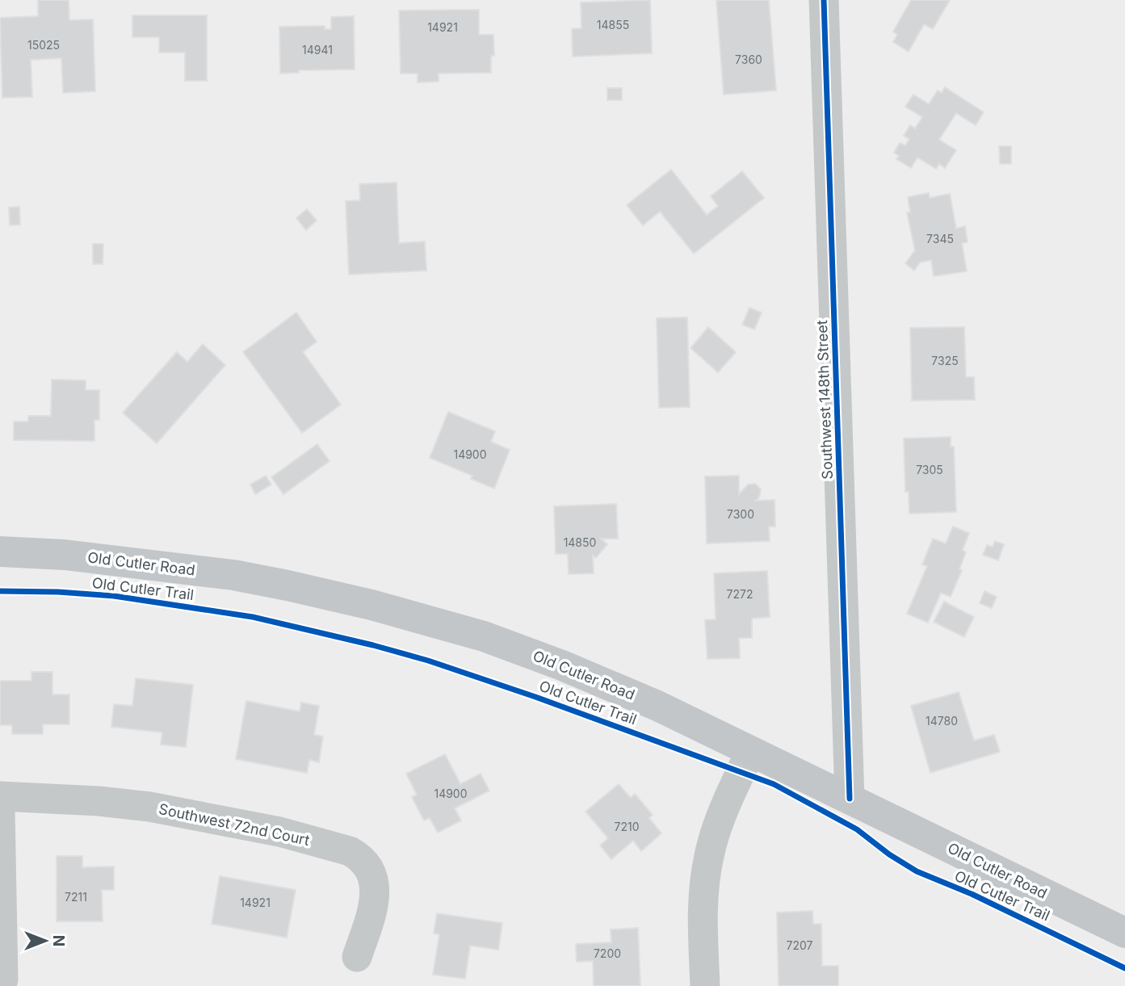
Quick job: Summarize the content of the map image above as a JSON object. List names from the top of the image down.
{
  "streets": {
    "main road": ["Old Cutler Road"],
    "street": ["Southwest 148th Street", "Southwest 72nd Court"],
    "cycle path": ["Old Cutler Trail"]
  },
  "crossings": [
    ["Southwest 148th Street", "Old Cutler Road"]
  ],
  "house_numbers": [
    "14855",
    "14921",
    "15025",
    "14941",
    "7360",
    "7345",
    "7325",
    "14900",
    "7305",
    "7300",
    "14850",
    "7272",
    "14780",
    "14900",
    "7210",
    "7211",
    "14921",
    "7207",
    "7200"
  ],
  "north": "right"
}
